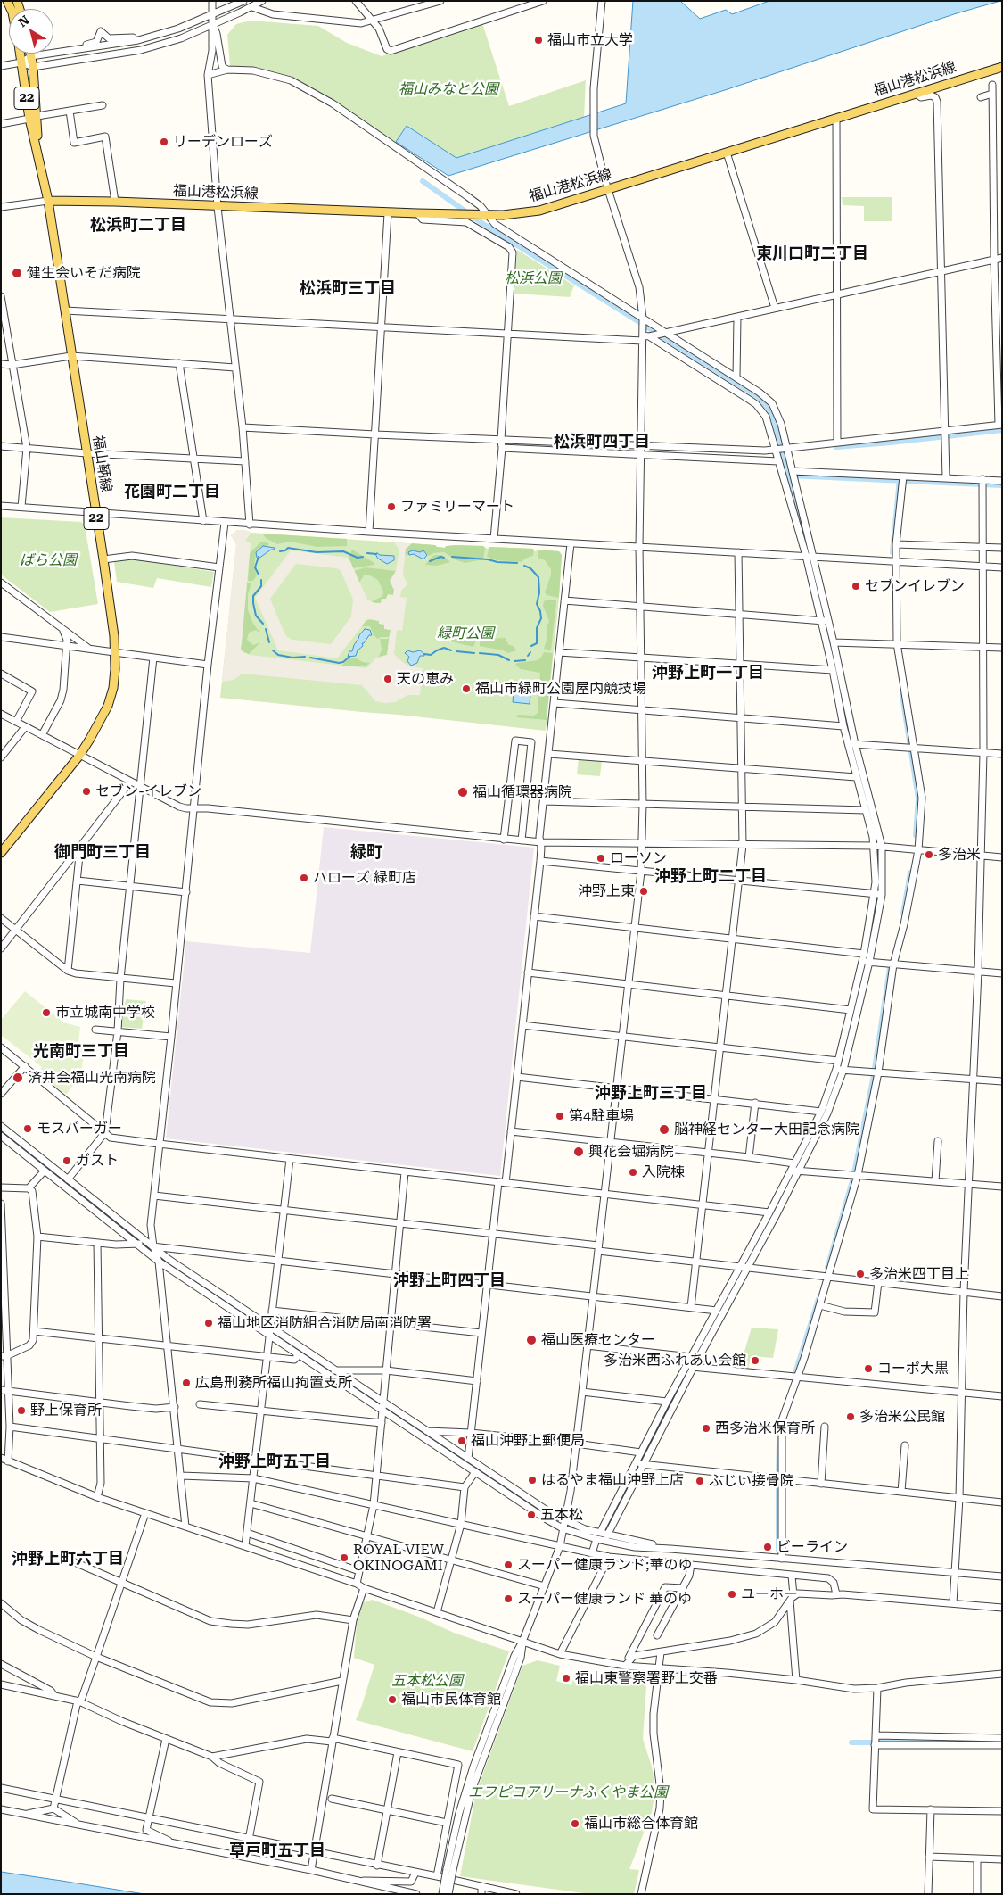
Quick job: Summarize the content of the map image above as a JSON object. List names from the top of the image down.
{
  "streets": {
    "main road": ["福山港松浜線", "22", "福山鞆線"]
  },
  "crossings": [
    ["福山港松浜線", "福山鞆線"]
  ],
  "districts": [
    "松浜町二丁目",
    "東川口町二丁目",
    "松浜町三丁目",
    "松浜町四丁目",
    "花園町二丁目",
    "沖野上町一丁目",
    "御門町三丁目",
    "緑町",
    "沖野上町二丁目",
    "光南町三丁目",
    "沖野上町三丁目",
    "沖野上町四丁目",
    "沖野上町五丁目",
    "沖野上町六丁目",
    "草戸町五丁目"
  ],
  "parks": [
    "福山みなと公園",
    "松浜公園",
    "ばら公園",
    "緑町公園",
    "五本松公園",
    "エフピコアリーナふくやま公園"
  ],
  "places": [
    "福山市立大学",
    "リーデンローズ",
    "健生会いそだ病院",
    "ファミリーマート",
    "セブンイレブン",
    "天の恵み",
    "福山市緑町公園屋内競技場",
    "セブン-イレブン",
    "福山循環器病院",
    "多治米",
    "ローソン",
    "ハローズ 緑町店",
    "沖野上東",
    "市立城南中学校",
    "済井会福山光南病院",
    "第4駐車場",
    "モスバーガー",
    "脳神経センター大田記念病院",
    "興花会堀病院",
    "ガスト",
    "入院棟",
    "多治米四丁目上",
    "福山地区消防組合消防局南消防署",
    "福山医療センター",
    "多治米西ふれあい会館",
    "コーポ大黒",
    "広島刑務所福山拘置支所",
    "野上保育所",
    "多治米公民館",
    "西多治米保育所",
    "福山沖野上郵便局",
    "はるやま福山沖野上店",
    "ふじい接骨院",
    "五本松",
    "ビーライン",
    "ROYAL VIEW OKINOGAMI",
    "スーパー健康ランド;華のゆ",
    "ユーホー",
    "スーパー健康ランド 華のゆ",
    "福山東警察署野上交番",
    "福山市民体育館",
    "福山市総合体育館"
  ],
  "north": "top left"
}
